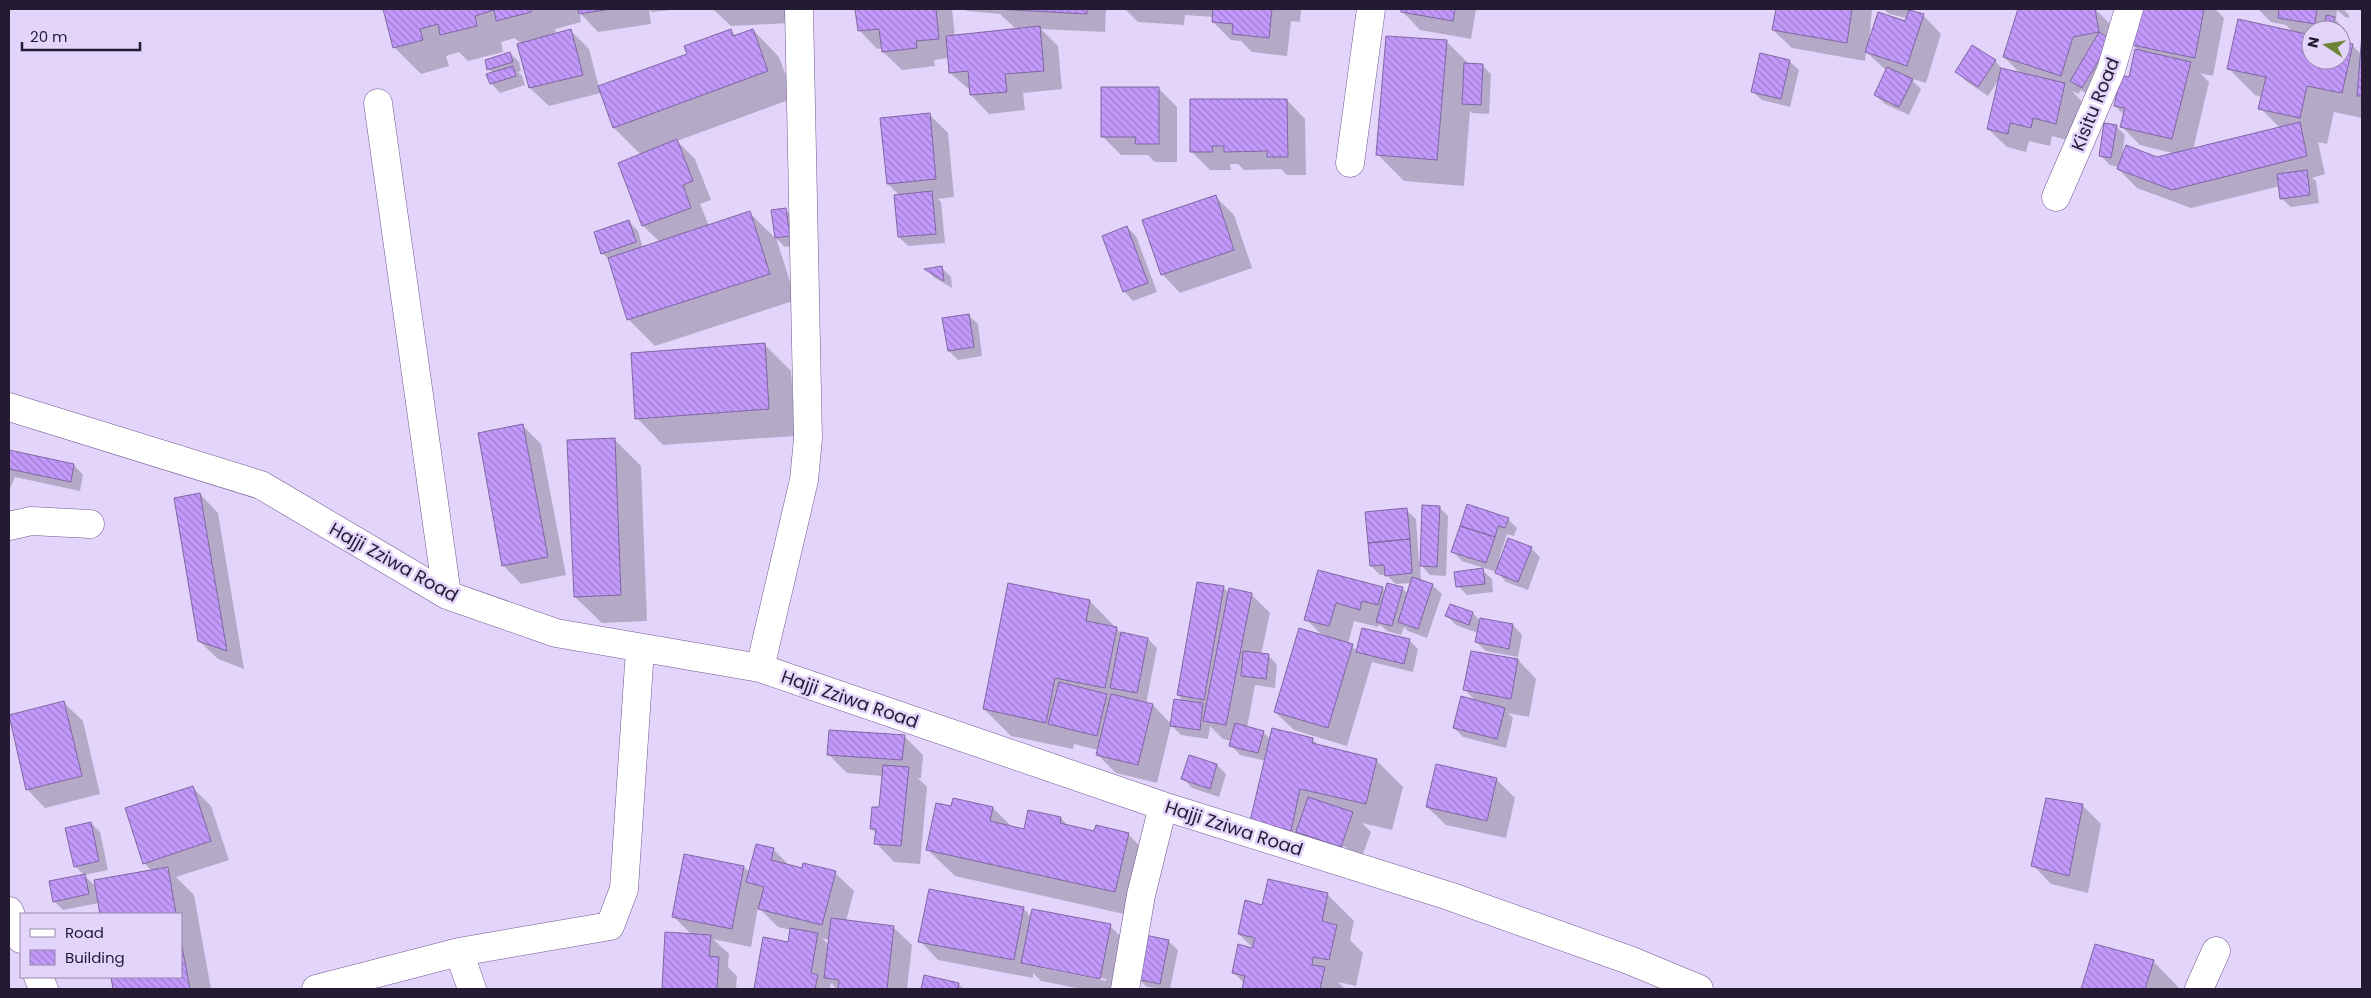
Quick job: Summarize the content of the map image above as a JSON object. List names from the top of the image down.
{
  "streets": {
    "street": ["Kisitu Road", "Hajji Zziwa Road"]
  },
  "legend": ["Road", "Building"],
  "scale_bar": "20 m",
  "north": "left"
}
